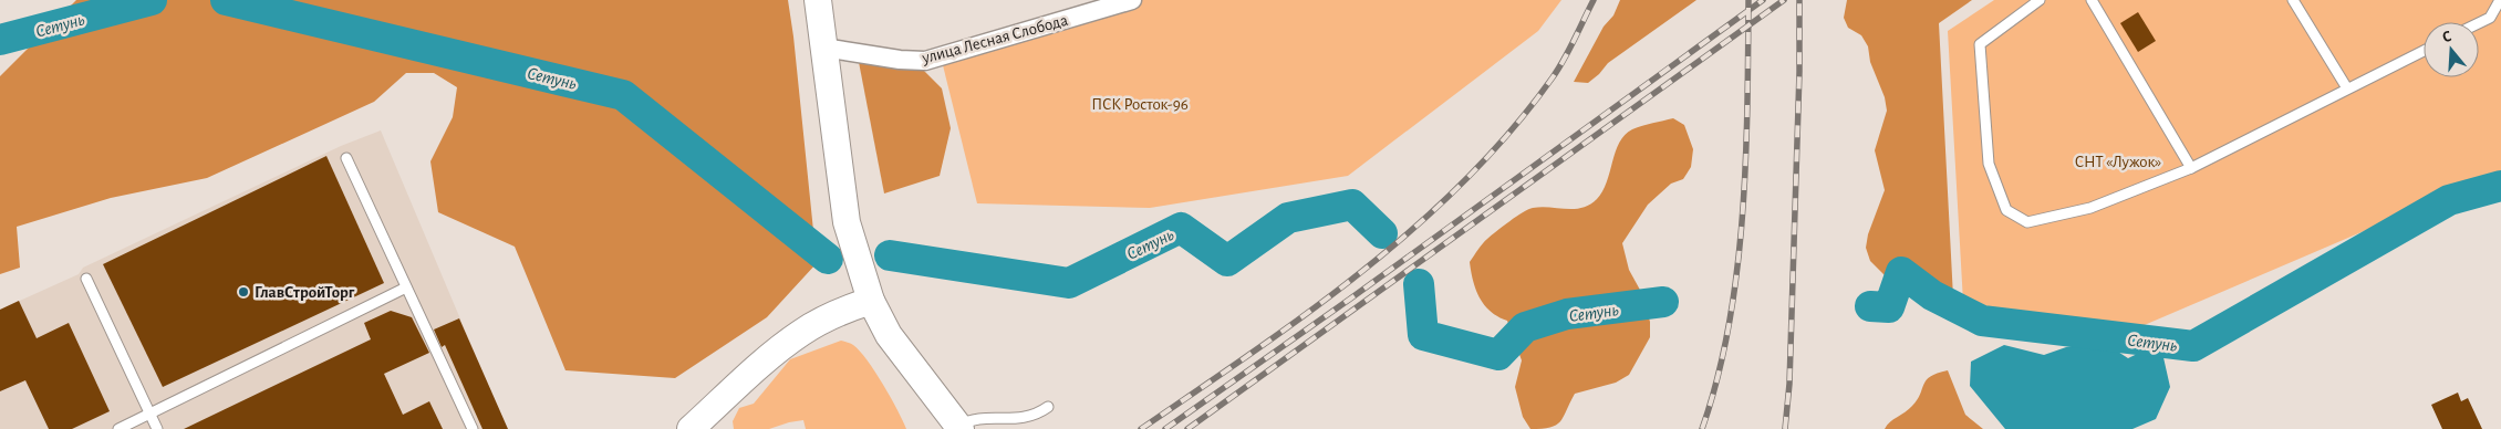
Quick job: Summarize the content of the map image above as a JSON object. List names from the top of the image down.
{
  "streets": {
    "street": ["улица Лесная Слобода"]
  },
  "water": ["Сетунь"],
  "parks": ["ПСК Росток-96", "СНТ «Лужок»"],
  "places": ["ГлавСтройТорг"],
  "north": "top"
}
